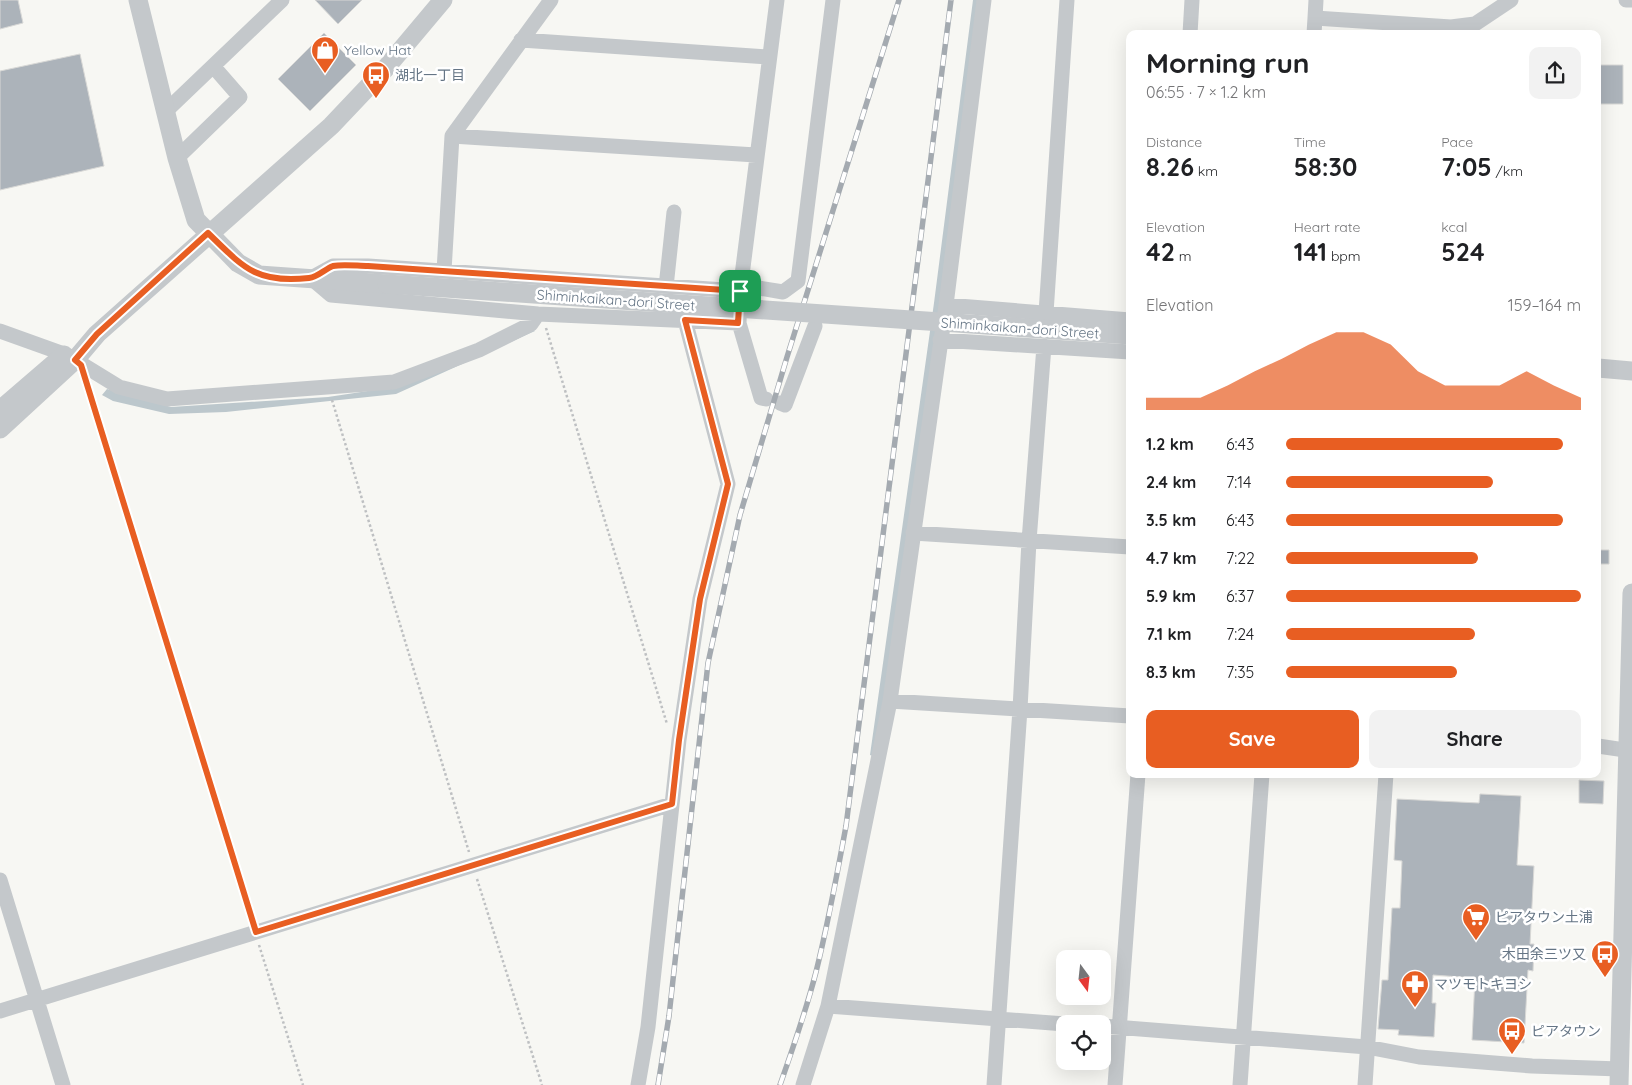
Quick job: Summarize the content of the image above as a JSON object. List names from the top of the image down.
{
  "streets": {
    "street": ["Shiminkaikan-dori Street"]
  },
  "places": {
    "shop": ["Yellow Hat"],
    "bus stop": ["湖北一丁目", "木田余三ツ又", "ピアタウン"],
    "supermarket": ["ピアタウン土浦"],
    "pharmacy": ["マツモトキヨシ"]
  },
  "north": "bottom",
  "page": {
    "heading": ["Morning run", "06:55 · 7 × 1.2 km"],
    "stats": [
      ["Distance", "8.26 km"],
      ["Time", "58:30"],
      ["Pace", "7:05 /km"],
      ["Elevation", "42 m"],
      ["Heart rate", "141 bpm"],
      ["kcal", "524"]
    ],
    "chart": ["Elevation", "159–164 m"],
    "list": [
      {
        "name": "1.2 km",
        "note": "6:43"
      },
      {
        "name": "2.4 km",
        "note": "7:14"
      },
      {
        "name": "3.5 km",
        "note": "6:43"
      },
      {
        "name": "4.7 km",
        "note": "7:22"
      },
      {
        "name": "5.9 km",
        "note": "6:37"
      },
      {
        "name": "7.1 km",
        "note": "7:24"
      },
      {
        "name": "8.3 km",
        "note": "7:35"
      }
    ],
    "buttons": ["Save", "Share"]
  }
}
